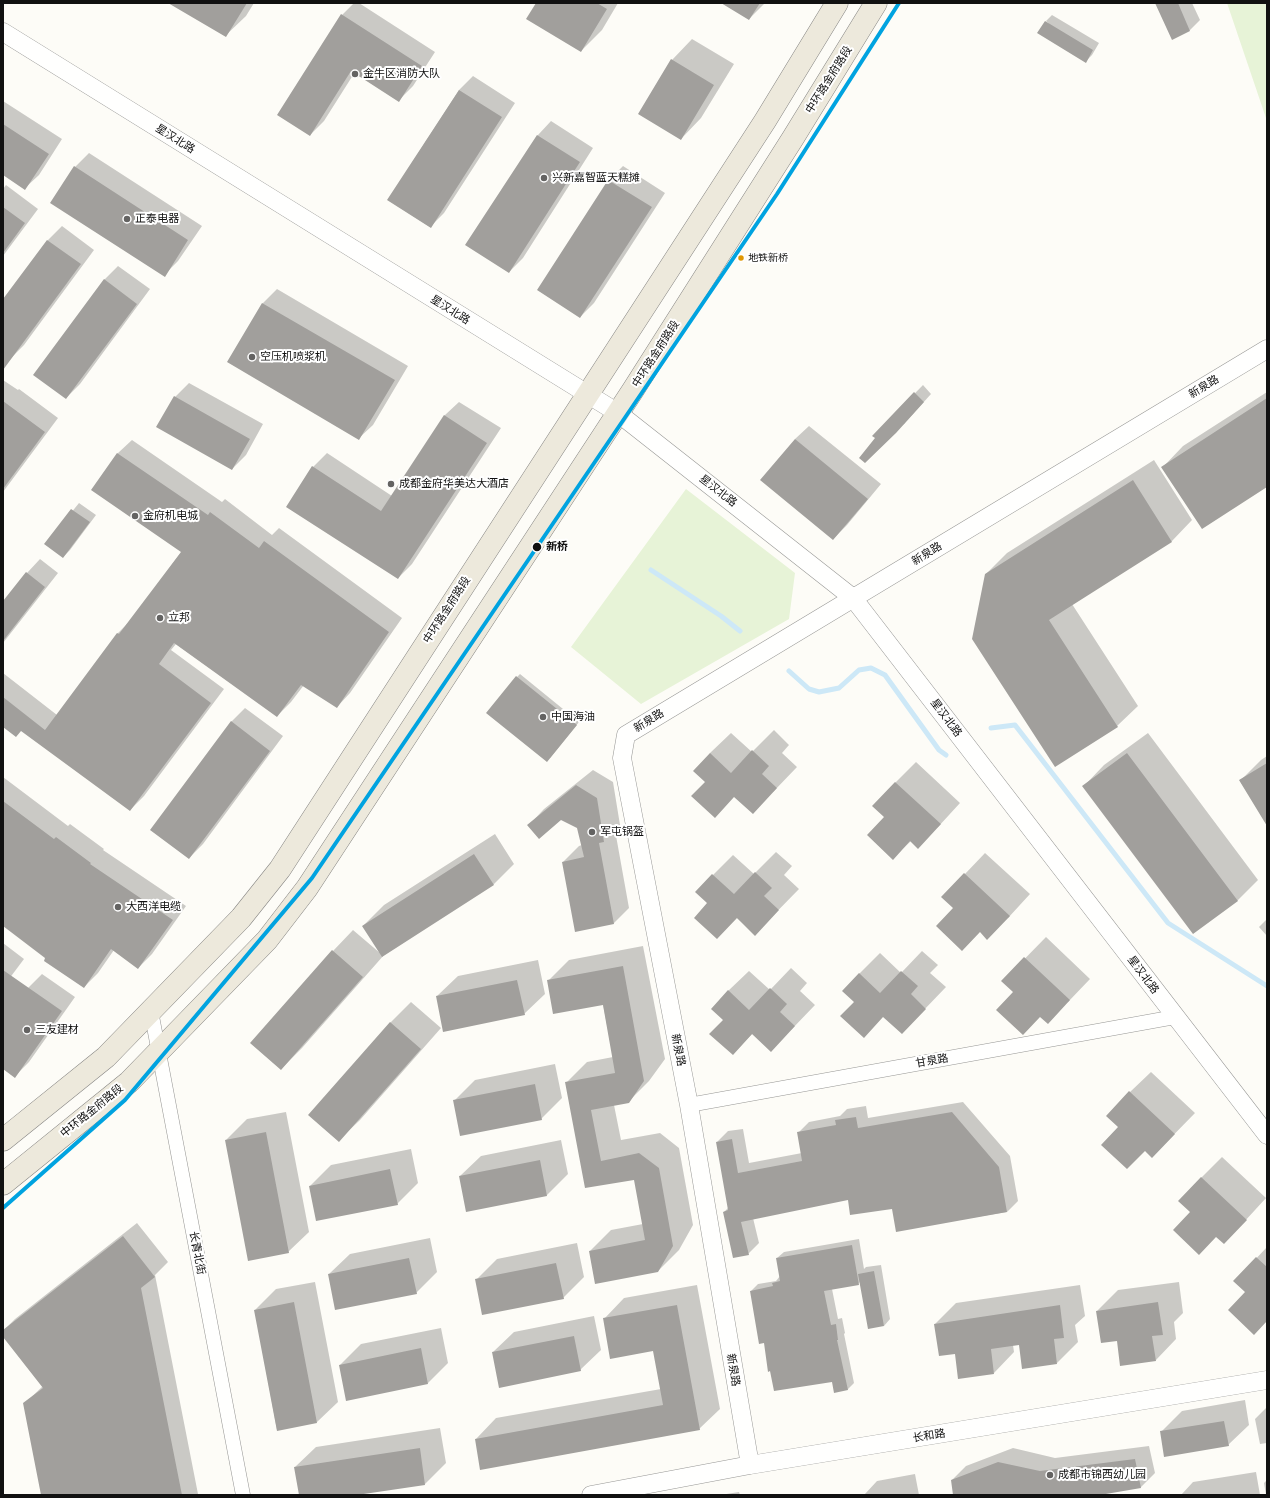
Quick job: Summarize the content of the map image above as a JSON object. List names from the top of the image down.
{
  "streets": {
    "main road": ["中环路金府路段"],
    "street": [
      "星汉北路",
      "新泉路",
      "甘泉路",
      "长青北街",
      "长和路"
    ]
  },
  "crossings": [
    ["中环路金府路段", "星汉北路"],
    ["中环路金府路段", "长青北街"],
    ["星汉北路", "新泉路"],
    ["星汉北路", "甘泉路"],
    ["新泉路", "甘泉路"],
    ["新泉路", "长和路"]
  ],
  "places": [
    "金牛区消防大队",
    "兴新嘉智蓝天糕摊",
    "正泰电器",
    "地铁新桥",
    "空压机喷浆机",
    "成都金府华美达大酒店",
    "金府机电城",
    "新桥",
    "立邦",
    "中国海油",
    "军屯锅盔",
    "大西洋电缆",
    "三友建材",
    "成都市锦西幼儿园"
  ]
}
